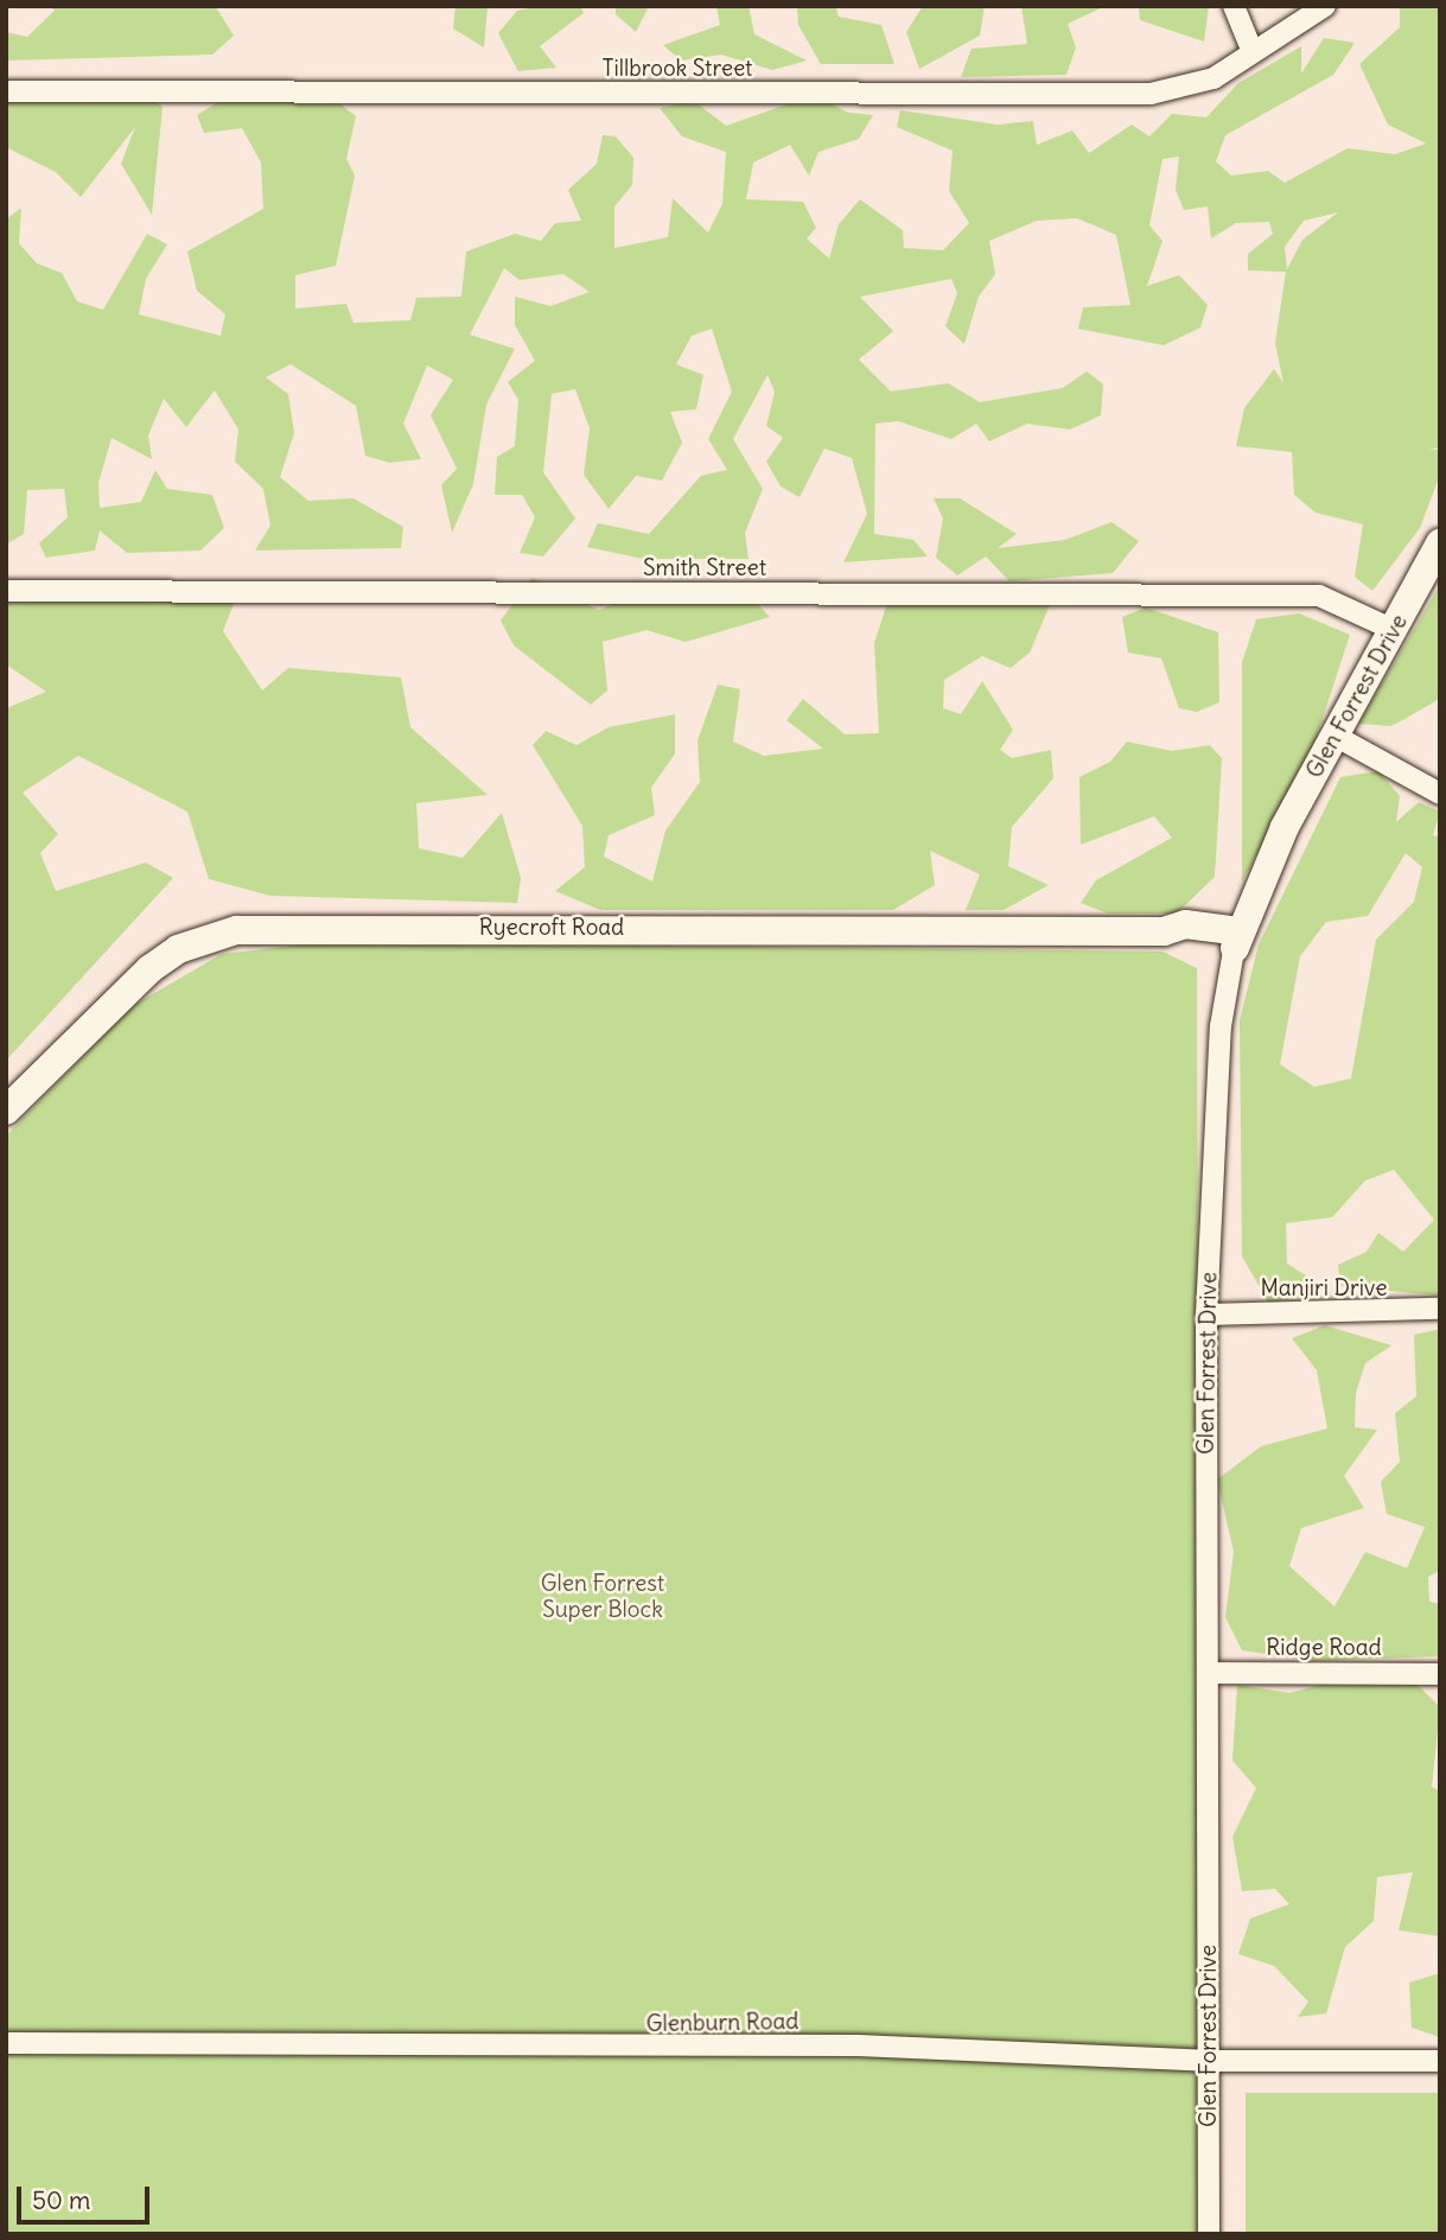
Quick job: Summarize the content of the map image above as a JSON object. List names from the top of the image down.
{
  "streets": {
    "street": [
      "Tillbrook Street",
      "Smith Street",
      "Glen Forrest Drive",
      "Ryecroft Road",
      "Manjiri Drive",
      "Ridge Road",
      "Glenburn Road"
    ]
  },
  "crossings": [
    ["Smith Street", "Glen Forrest Drive"],
    ["Glen Forrest Drive", "Ryecroft Road"],
    ["Glen Forrest Drive", "Manjiri Drive"],
    ["Glen Forrest Drive", "Ridge Road"],
    ["Glen Forrest Drive", "Glenburn Road"]
  ],
  "parks": ["Glen Forrest Super Block"],
  "scale_bar": "50 m"
}
